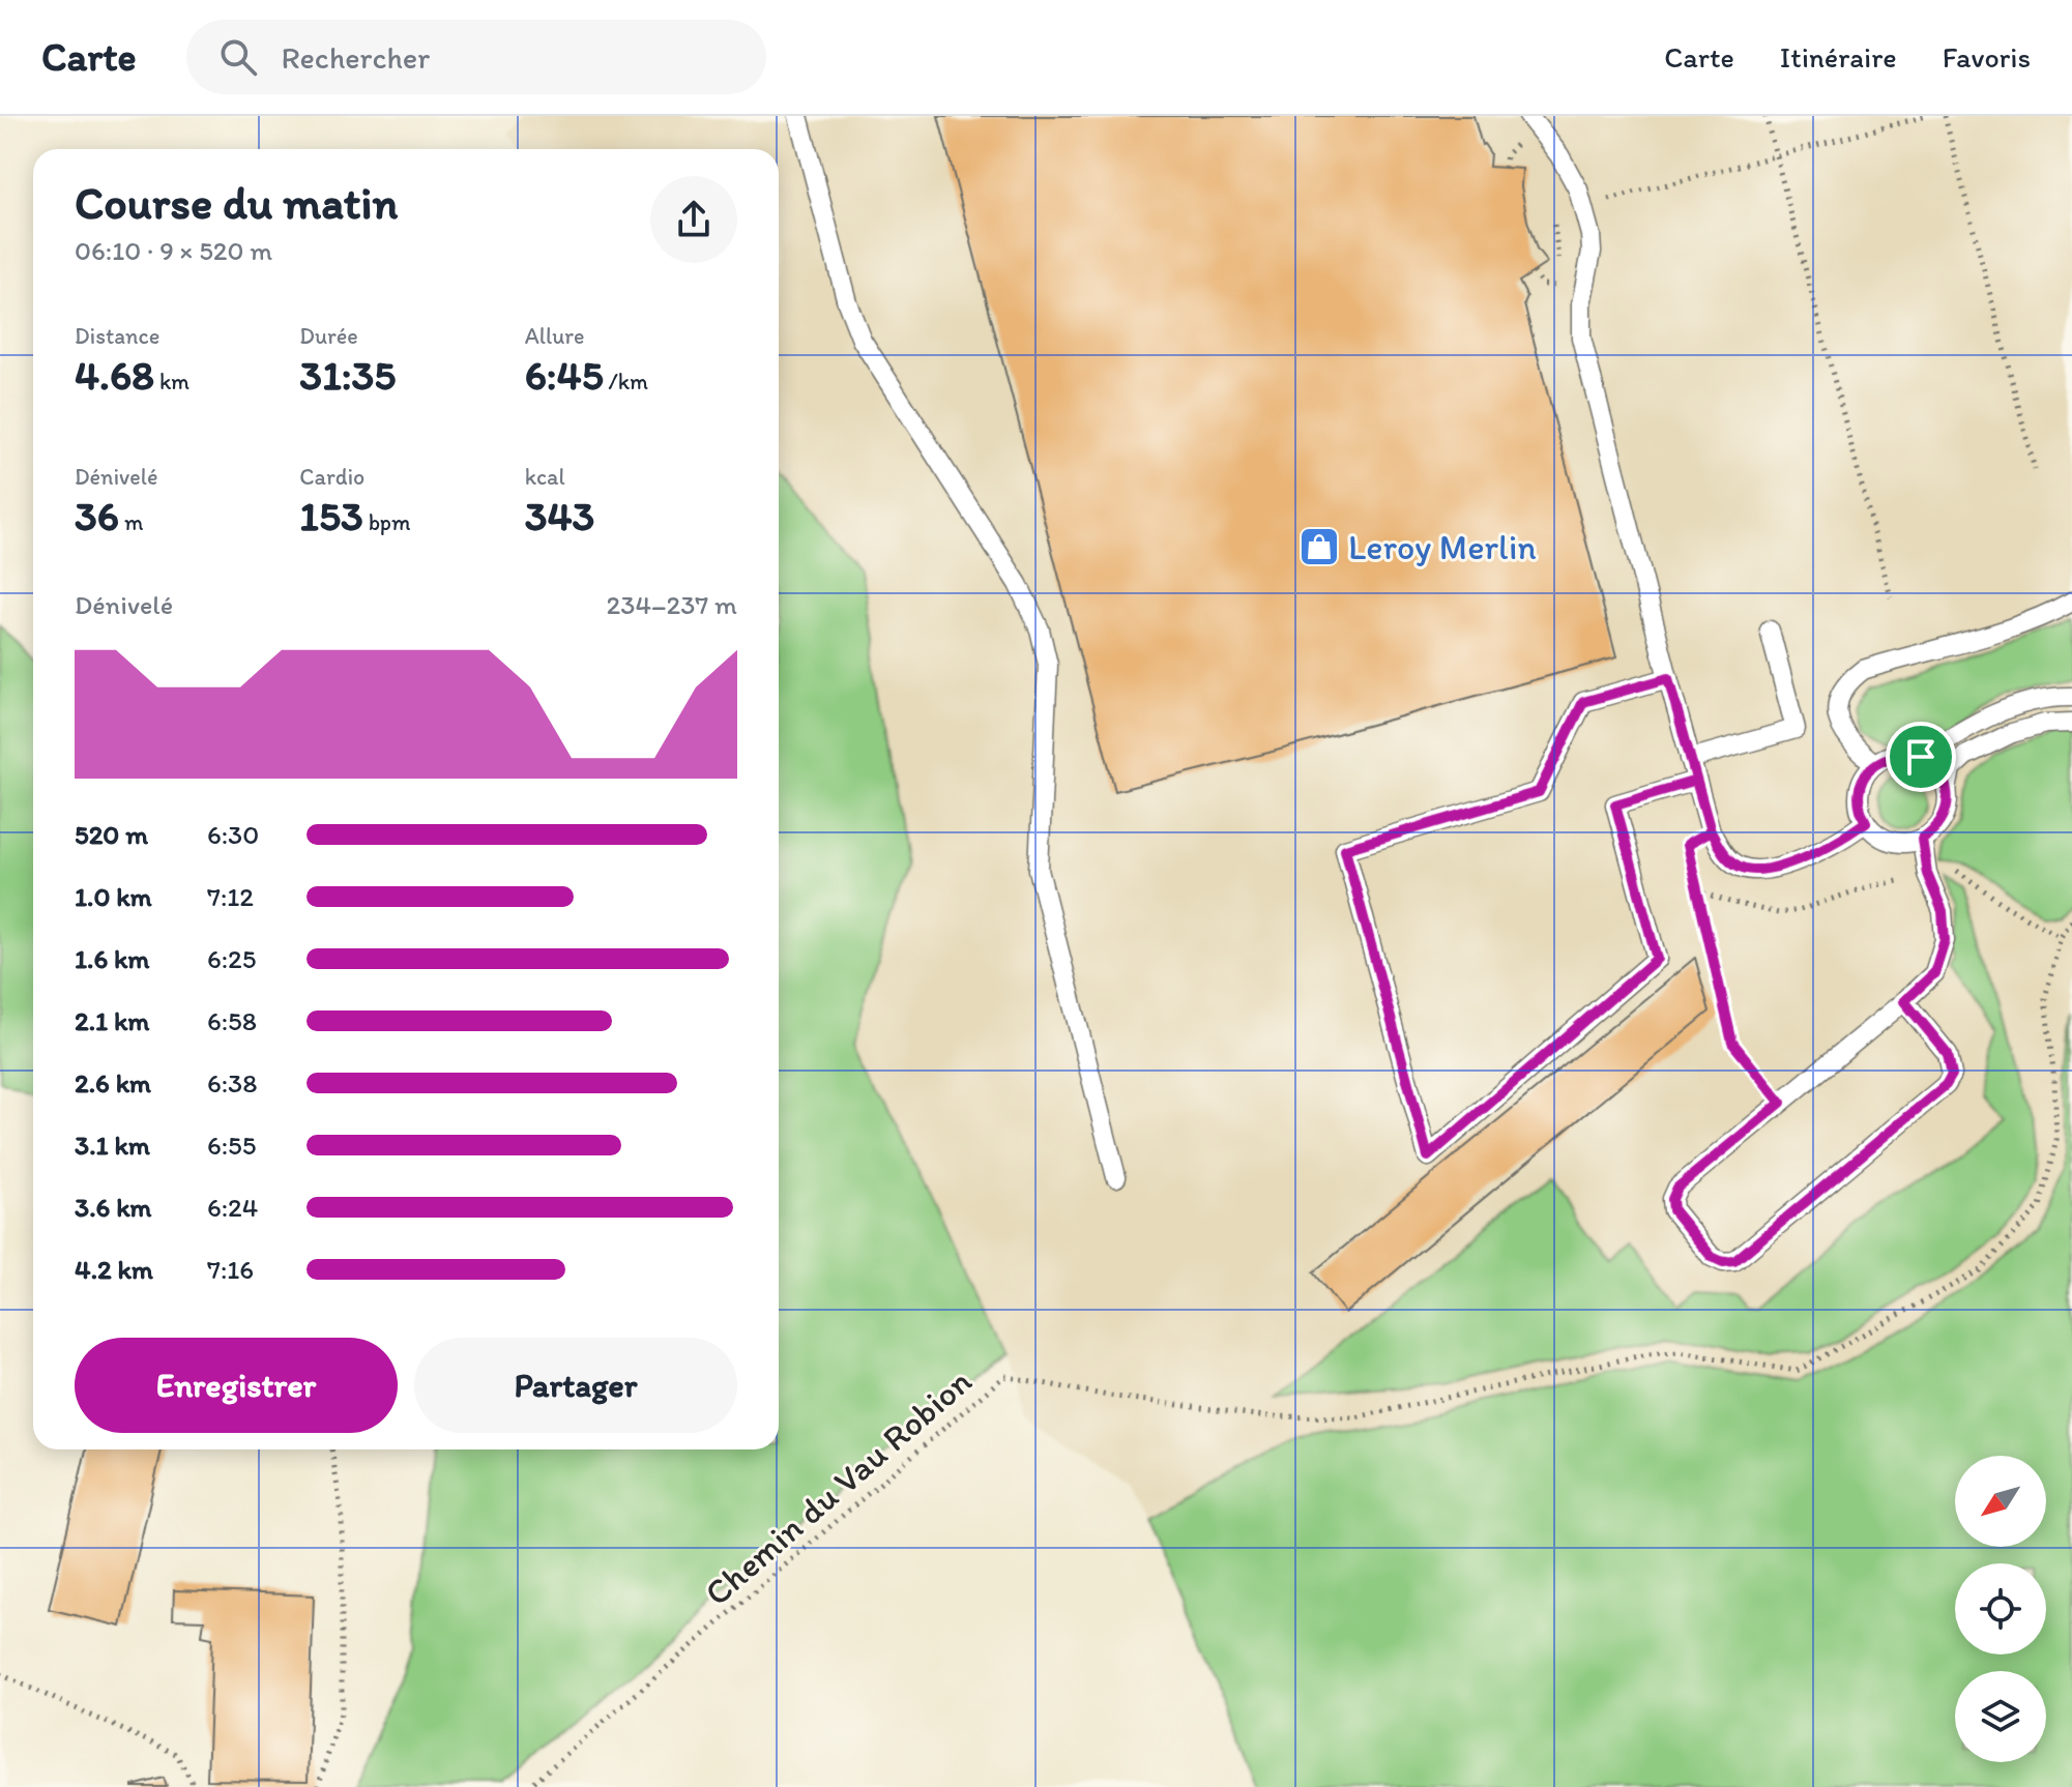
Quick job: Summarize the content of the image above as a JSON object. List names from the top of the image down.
{
  "streets": {
    "path": ["Chemin du Vau Robion"]
  },
  "places": {
    "shop": ["Leroy Merlin"]
  },
  "north": "bottom left",
  "page": {
    "header": "Carte",
    "search": "Rechercher",
    "nav": ["Carte", "Itinéraire", "Favoris"],
    "heading": ["Course du matin", "06:10 · 9 × 520 m"],
    "stats": [
      ["Distance", "4.68 km"],
      ["Durée", "31:35"],
      ["Allure", "6:45 /km"],
      ["Dénivelé", "36 m"],
      ["Cardio", "153 bpm"],
      ["kcal", "343"]
    ],
    "chart": ["Dénivelé", "234–237 m"],
    "list": [
      {
        "name": "520 m",
        "note": "6:30"
      },
      {
        "name": "1.0 km",
        "note": "7:12"
      },
      {
        "name": "1.6 km",
        "note": "6:25"
      },
      {
        "name": "2.1 km",
        "note": "6:58"
      },
      {
        "name": "2.6 km",
        "note": "6:38"
      },
      {
        "name": "3.1 km",
        "note": "6:55"
      },
      {
        "name": "3.6 km",
        "note": "6:24"
      },
      {
        "name": "4.2 km",
        "note": "7:16"
      }
    ],
    "buttons": ["Enregistrer", "Partager"]
  }
}
